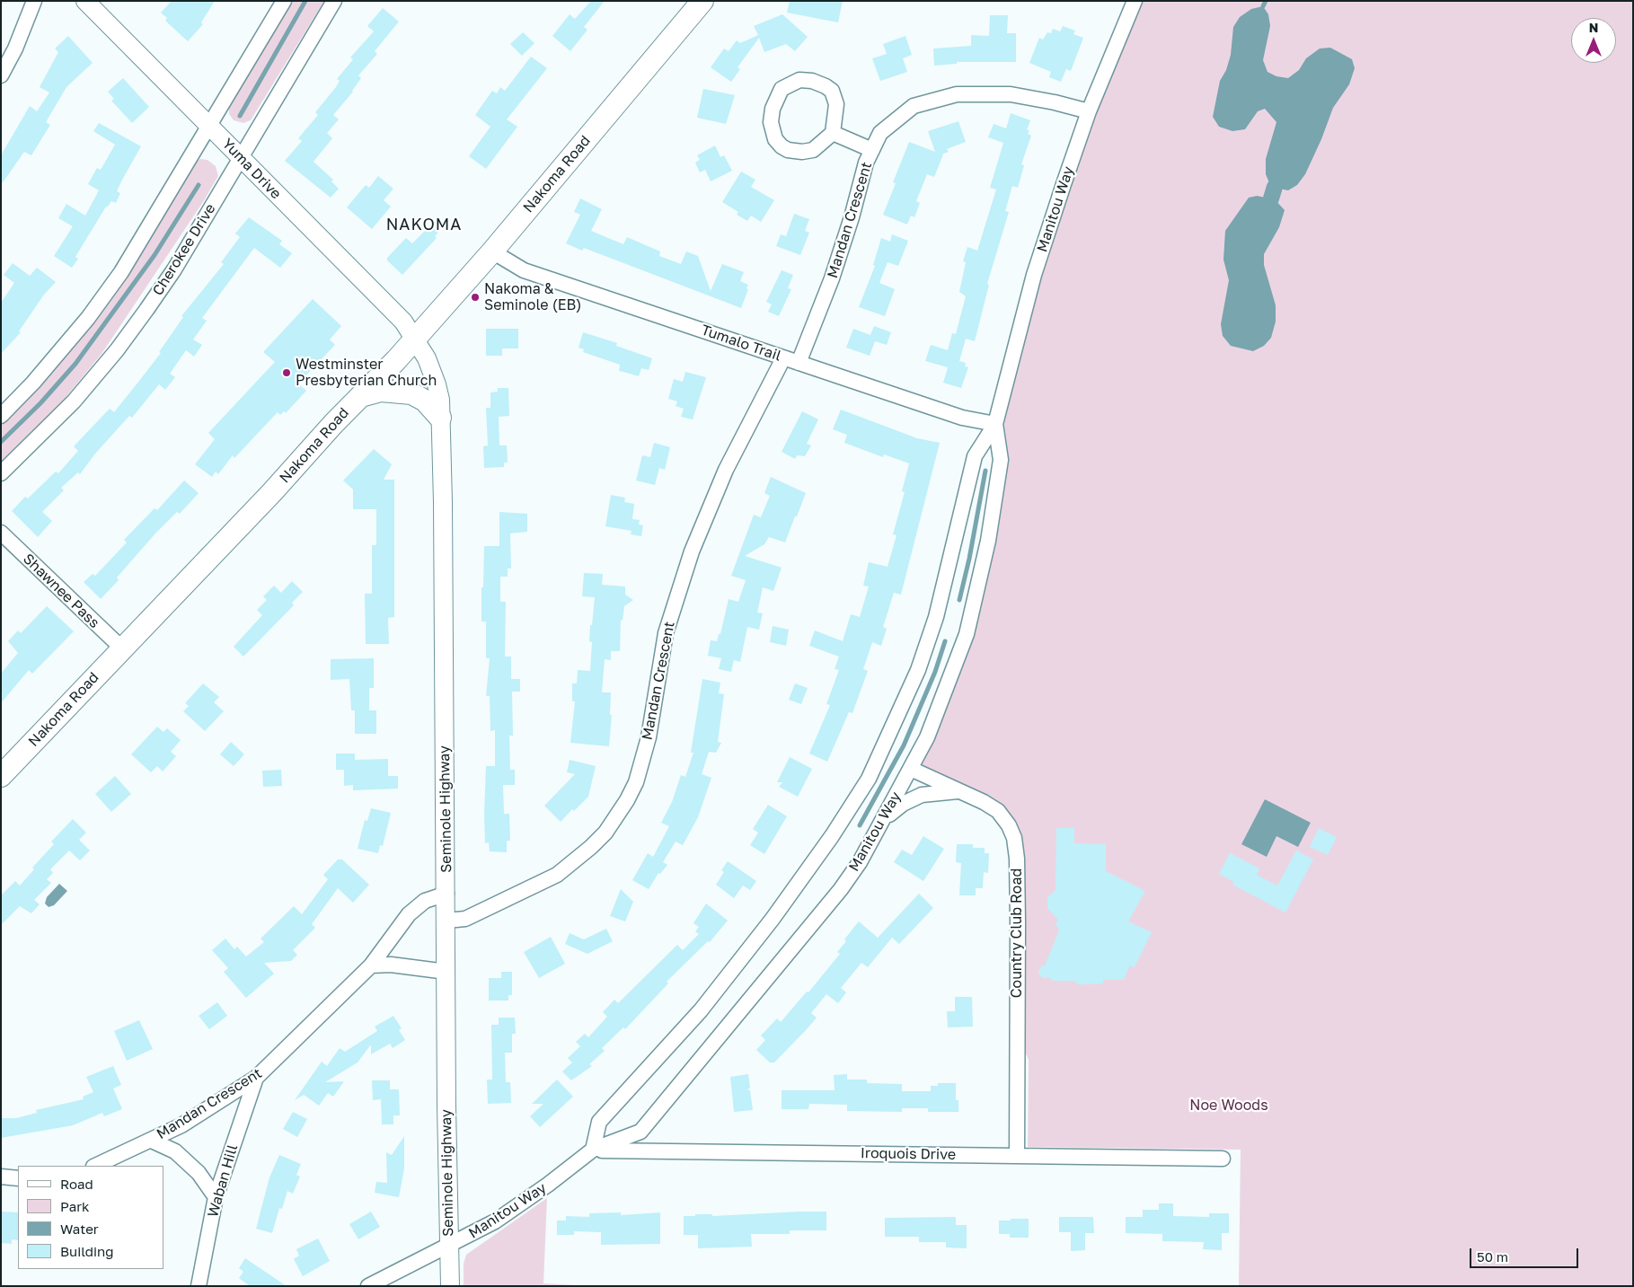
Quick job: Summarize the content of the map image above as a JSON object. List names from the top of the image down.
{
  "streets": {
    "main road": ["Nakoma Road"],
    "street": [
      "Yuma Drive",
      "Manitou Way",
      "Mandan Crescent",
      "Cherokee Drive",
      "Tumalo Trail",
      "Shawnee Pass",
      "Seminole Highway",
      "Country Club Road",
      "Iroquois Drive",
      "Waban Hill"
    ]
  },
  "crossings": [
    ["Yuma Drive", "Nakoma Road"],
    ["Yuma Drive", "Cherokee Drive"],
    ["Yuma Drive", "Seminole Highway"],
    ["Nakoma Road", "Tumalo Trail"],
    ["Nakoma Road", "Shawnee Pass"],
    ["Nakoma Road", "Seminole Highway"],
    ["Manitou Way", "Mandan Crescent"],
    ["Manitou Way", "Tumalo Trail"],
    ["Manitou Way", "Seminole Highway"],
    ["Manitou Way", "Country Club Road"],
    ["Manitou Way", "Iroquois Drive"],
    ["Mandan Crescent", "Tumalo Trail"],
    ["Mandan Crescent", "Seminole Highway"],
    ["Mandan Crescent", "Waban Hill"],
    ["Country Club Road", "Iroquois Drive"]
  ],
  "districts": ["NAKOMA"],
  "parks": ["Noe Woods"],
  "places": ["Nakoma & Seminole (EB)", "Westminster Presbyterian Church"],
  "legend": [
    "Road",
    "Park",
    "Water",
    "Building"
  ],
  "scale_bar": "50 m",
  "north": "top"
}
